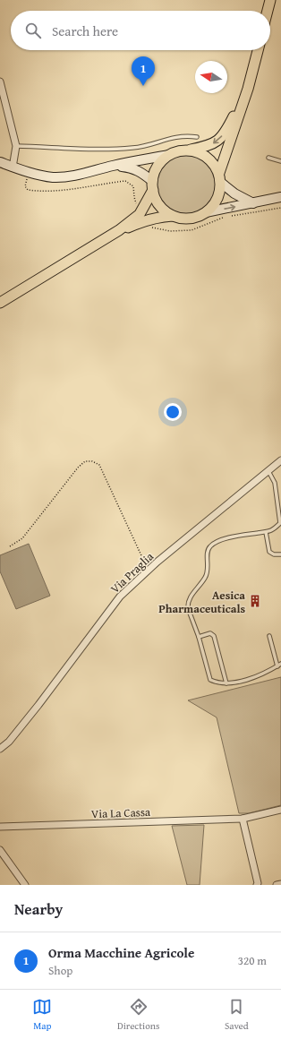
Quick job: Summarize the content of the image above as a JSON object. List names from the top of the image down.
{
  "streets": {
    "street": ["Via Praglia", "Via La Cassa"]
  },
  "places": {
    "building": ["Aesica Pharmaceuticals"]
  },
  "north": "left",
  "page": {
    "search": "Search here",
    "pins": "1",
    "heading": "Nearby",
    "list": [
      {
        "mark": "1",
        "name": "Orma Macchine Agricole",
        "note": "Shop",
        "value": "320 m"
      }
    ],
    "nav": ["Map", "Directions", "Saved"]
  }
}
